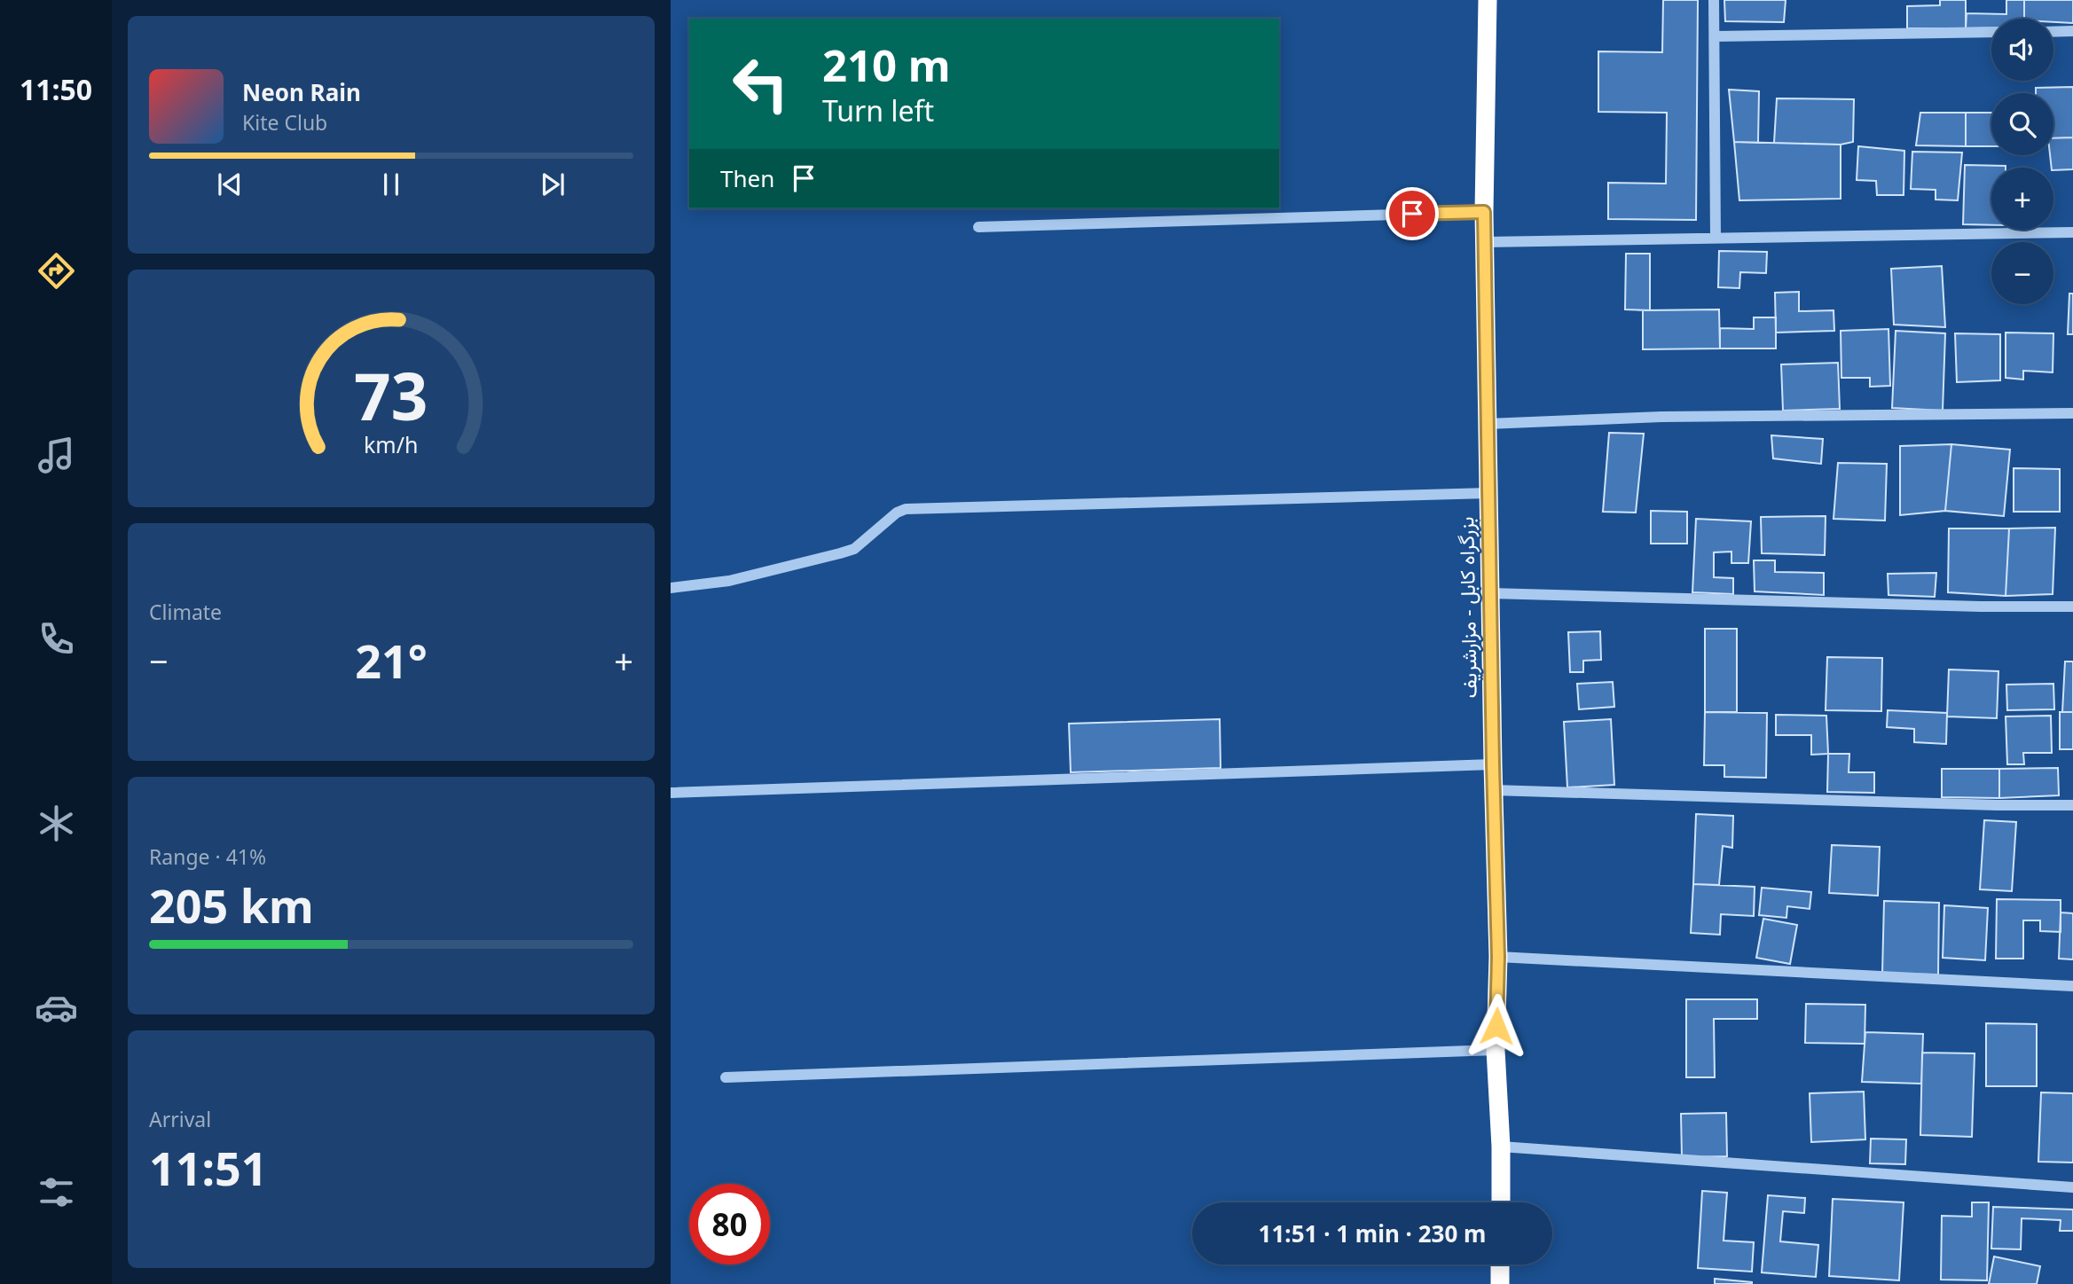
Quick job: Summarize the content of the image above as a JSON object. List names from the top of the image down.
{
  "streets": {
    "highway": ["بزرگراه کابل - مزارشریف"]
  },
  "page": {
    "tabs": "11:50",
    "map_buttons": ["+", "−"],
    "turn": ["210 m", "Turn left"],
    "song": ["Neon Rain", "Kite Club"],
    "then": "Then",
    "tile": [
      "Climate",
      ["Range · 41%", "205 km"],
      ["Arrival", "11:51"]
    ],
    "heat": ["−", "21°", "+"],
    "limit": "80",
    "trip": "11:51 · 1 min · 230 m",
    "gauge": ["73", "km/h"]
  }
}
